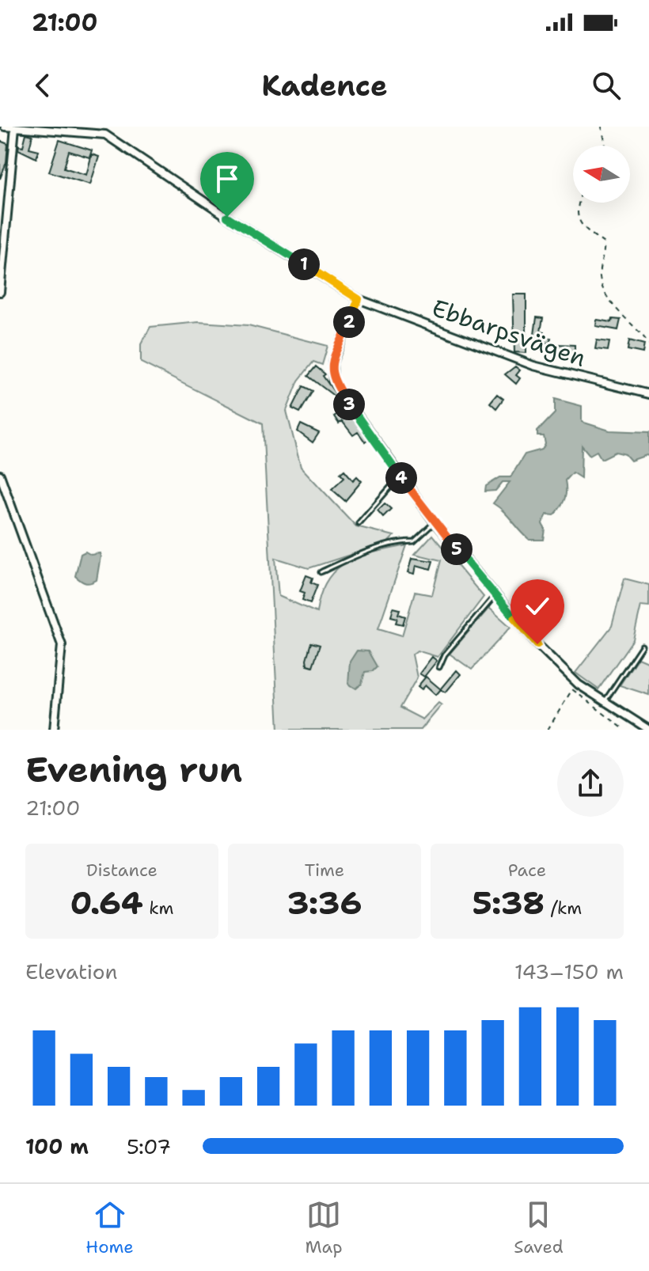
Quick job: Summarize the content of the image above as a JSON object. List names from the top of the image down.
{
  "streets": {
    "street": ["Ebbarpsvägen"]
  },
  "north": "left",
  "page": {
    "status": "21:00",
    "header": "Kadence",
    "pins": [
      "1",
      "2",
      "3",
      "4",
      "5"
    ],
    "heading": ["Evening run", "21:00"],
    "stats": [
      ["Distance", "0.64 km"],
      ["Time", "3:36"],
      ["Pace", "5:38 /km"]
    ],
    "chart": ["Elevation", "143–150 m"],
    "list": [
      {
        "name": "100 m",
        "note": "5:07"
      }
    ],
    "tabs": ["Home", "Map", "Saved"]
  }
}
